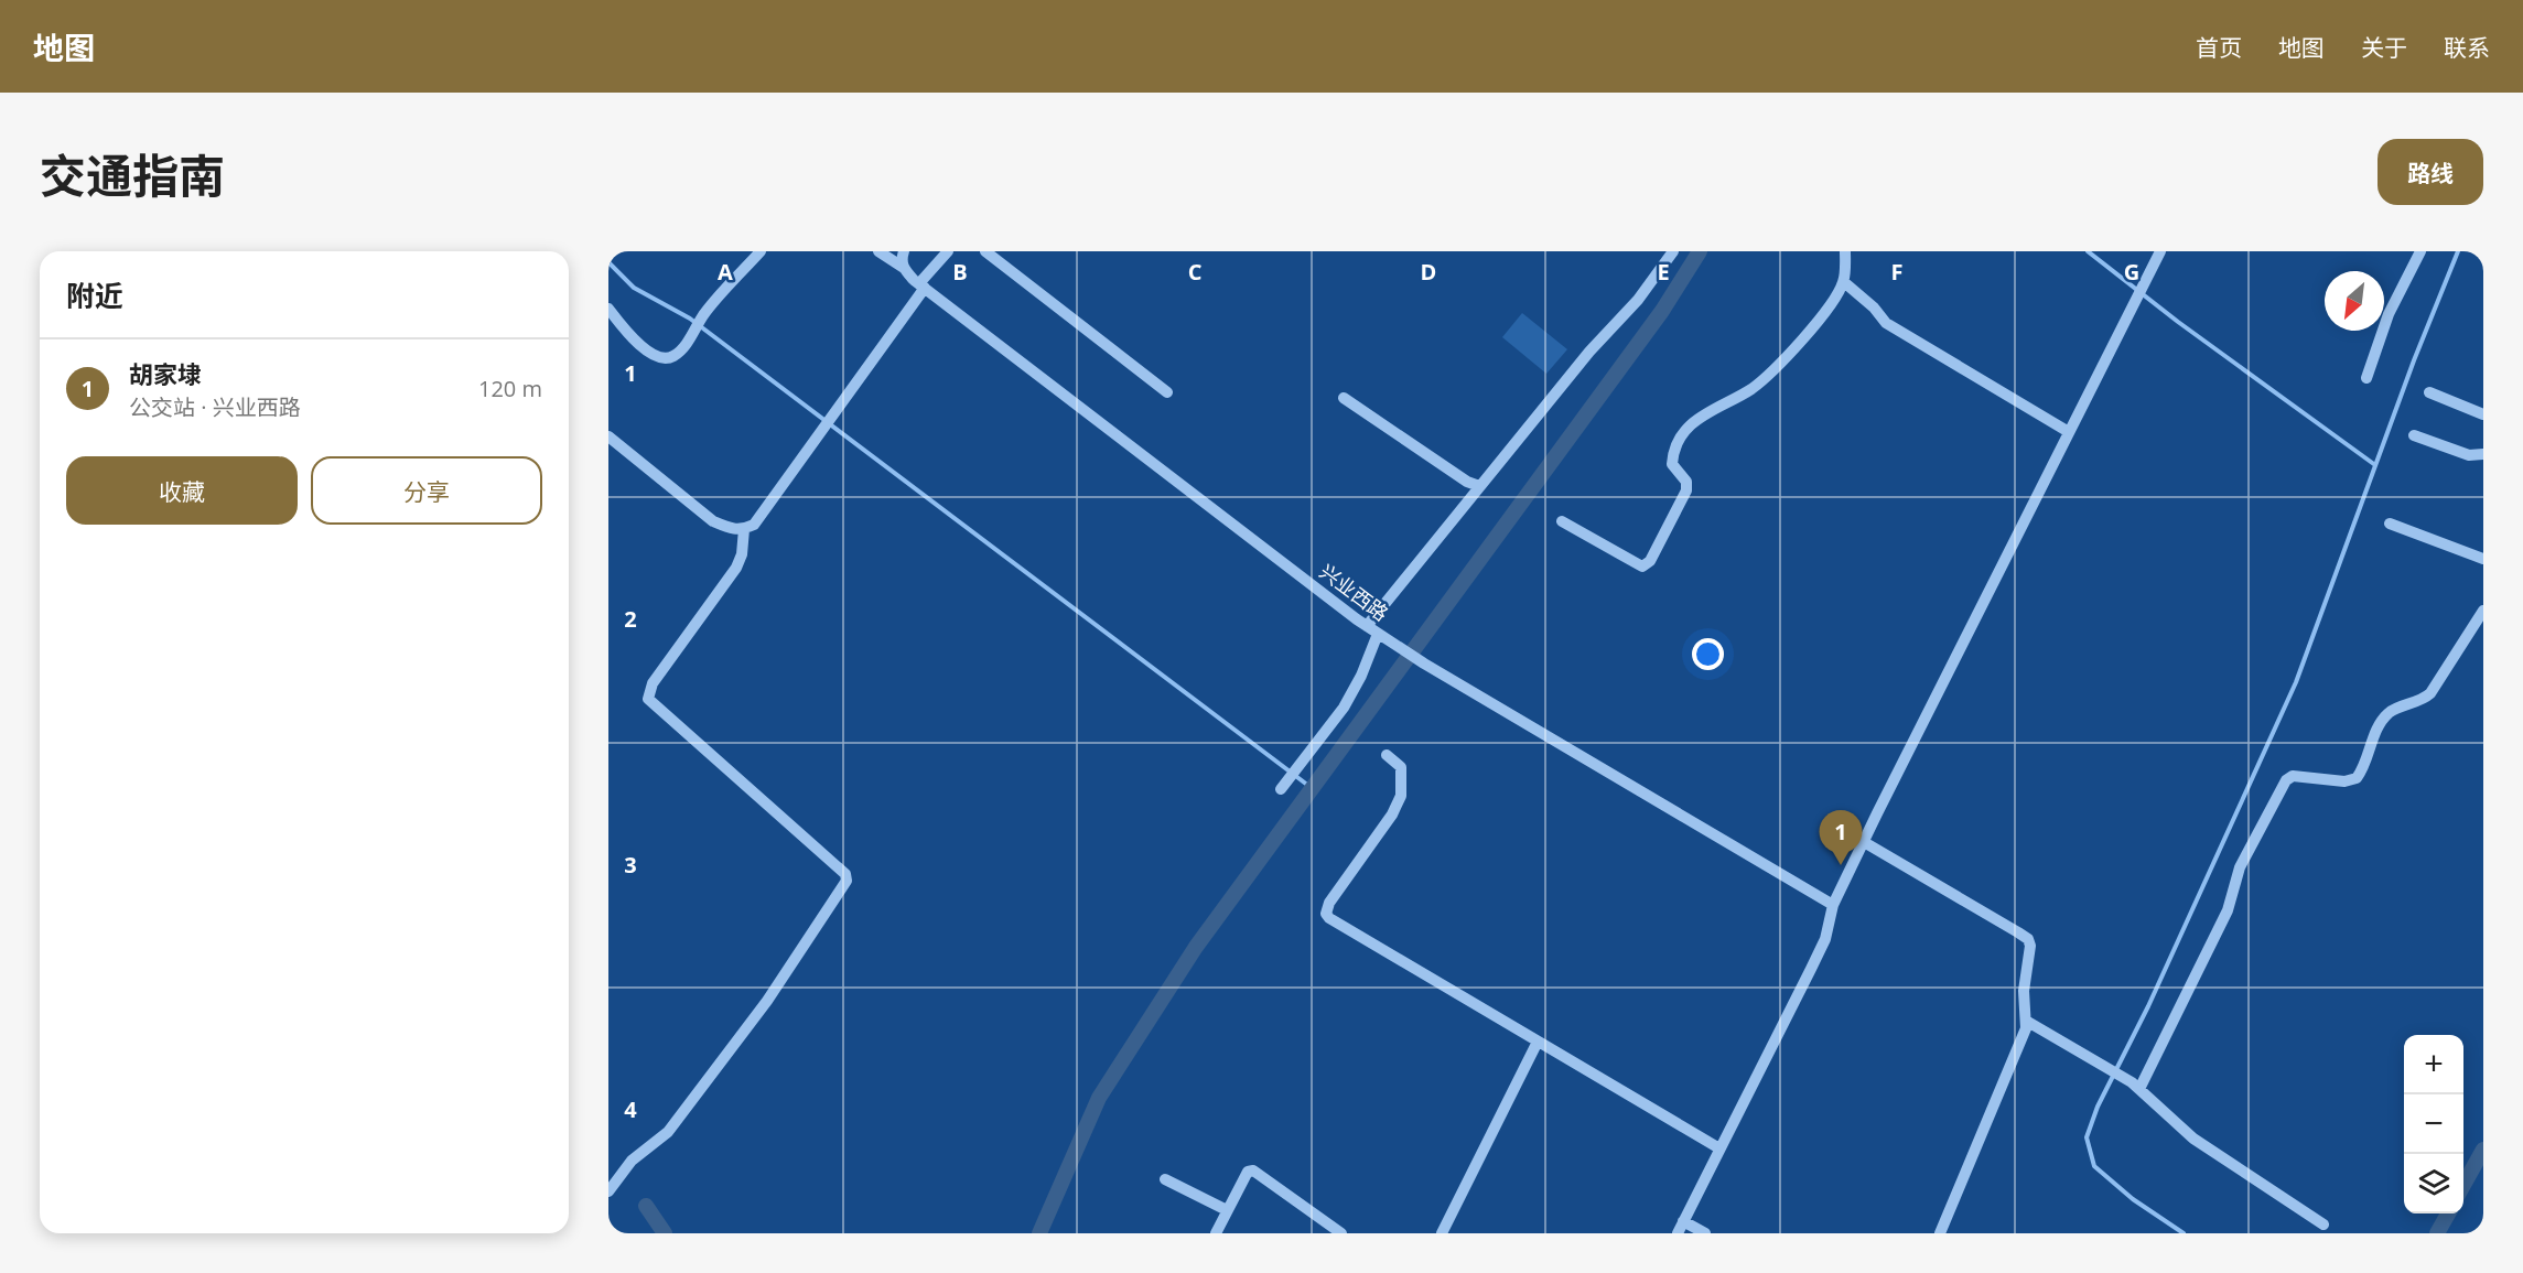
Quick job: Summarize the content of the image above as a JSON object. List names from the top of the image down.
{
  "streets": {
    "street": ["兴业西路"]
  },
  "north": "bottom left",
  "page": {
    "header": "地图",
    "nav": [
      "首页",
      "地图",
      "关于",
      "联系"
    ],
    "title": "交通指南",
    "buttons": [
      "路线",
      ["收藏", "分享"]
    ],
    "heading": "附近",
    "list": [
      {
        "mark": "1",
        "name": "胡家埭",
        "note": "公交站 · 兴业西路",
        "value": "120 m"
      }
    ],
    "pins": "1",
    "map_buttons": ["+", "−"]
  },
  "grid": {
    "columns": [
      "A",
      "B",
      "C",
      "D",
      "E",
      "F",
      "G"
    ],
    "rows": [
      "1",
      "2",
      "3",
      "4"
    ]
  }
}
